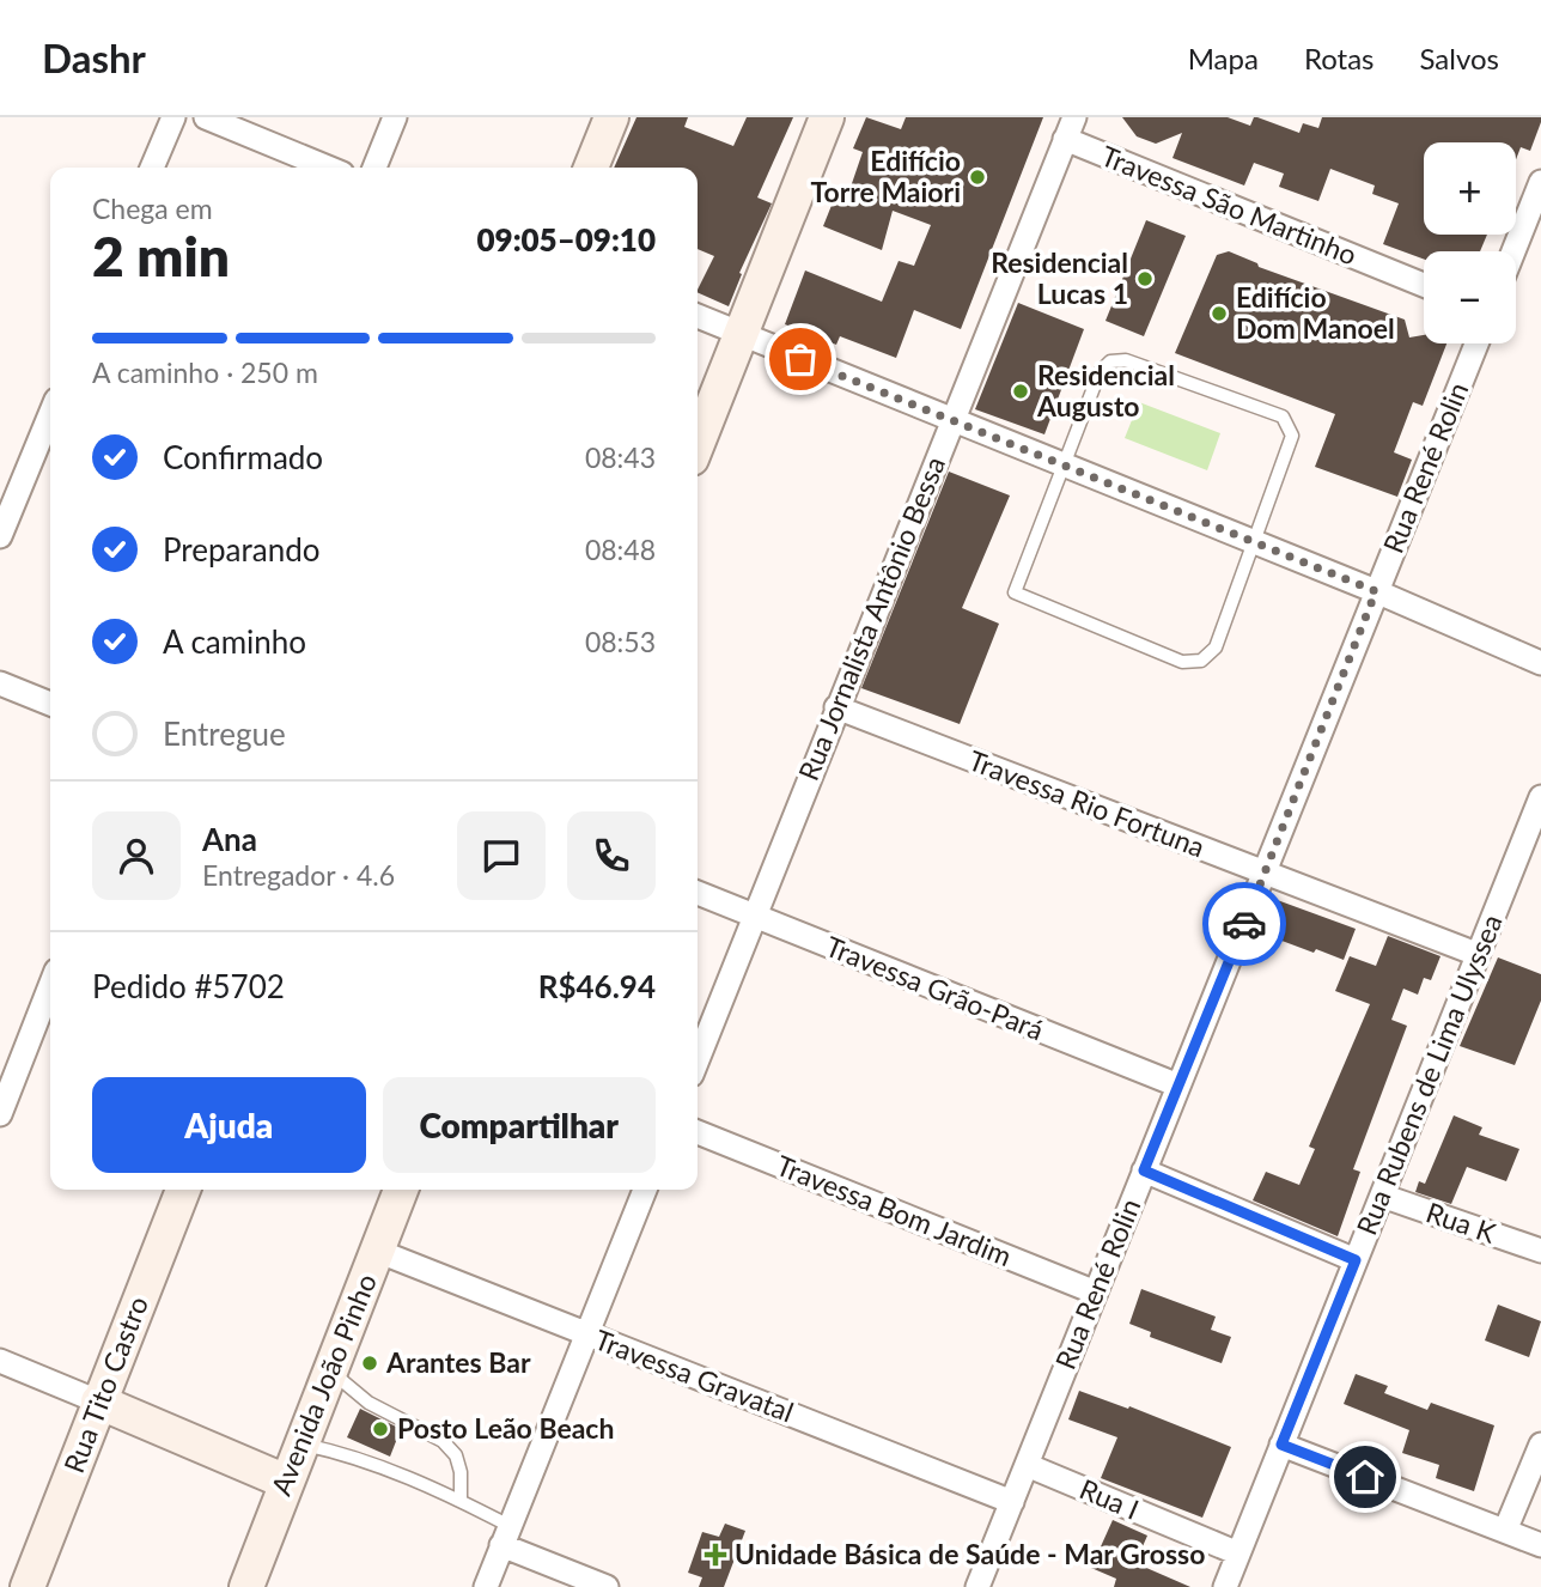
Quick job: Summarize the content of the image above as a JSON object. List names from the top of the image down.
{
  "streets": {
    "main road": ["Rua Tito Castro", "Avenida João Pinho"],
    "street": [
      "Travessa São Martinho",
      "Rua René Rolin",
      "Rua Jornalista Antônio Bessa",
      "Travessa Rio Fortuna",
      "Travessa Grão-Pará",
      "Rua Rubens de Lima Ulyssea",
      "Travessa Bom Jardim",
      "Rua K",
      "Travessa Gravatal",
      "Rua I"
    ]
  },
  "crossings": [
    ["Travessa São Martinho", "Rua Jornalista Antônio Bessa"],
    ["Rua René Rolin", "Travessa Rio Fortuna"],
    ["Rua René Rolin", "Travessa Grão-Pará"],
    ["Rua René Rolin", "Travessa Bom Jardim"],
    ["Rua René Rolin", "Travessa Gravatal"],
    ["Rua René Rolin", "Rua I"],
    ["Rua Jornalista Antônio Bessa", "Travessa Rio Fortuna"],
    ["Rua Jornalista Antônio Bessa", "Travessa Grão-Pará"],
    ["Travessa Rio Fortuna", "Rua Rubens de Lima Ulyssea"],
    ["Rua Rubens de Lima Ulyssea", "Rua K"],
    ["Rua Rubens de Lima Ulyssea", "Rua I"],
    ["Travessa Gravatal", "Avenida João Pinho"]
  ],
  "places": {
    "other": [
      "Edifício Torre Maiori",
      "Residencial Lucas 1",
      "Edifício Dom Manoel",
      "Residencial Augusto",
      "Arantes Bar",
      "Posto Leão Beach"
    ],
    "health": ["Unidade Básica de Saúde - Mar Grosso"]
  },
  "page": {
    "header": "Dashr",
    "nav": ["Mapa", "Rotas", "Salvos"],
    "map_buttons": ["+", "−"],
    "heading": ["2 min", "Chega em", "09:05–09:10"],
    "panel": [
      "Ana",
      "Entregador · 4.6",
      "Pedido #5702",
      "R$46.94"
    ],
    "bar": "A caminho · 250 m",
    "list": [
      ["Confirmado", "08:43"],
      ["Preparando", "08:48"],
      ["A caminho", "08:53"],
      "Entregue"
    ],
    "buttons": ["Ajuda", "Compartilhar"]
  }
}
